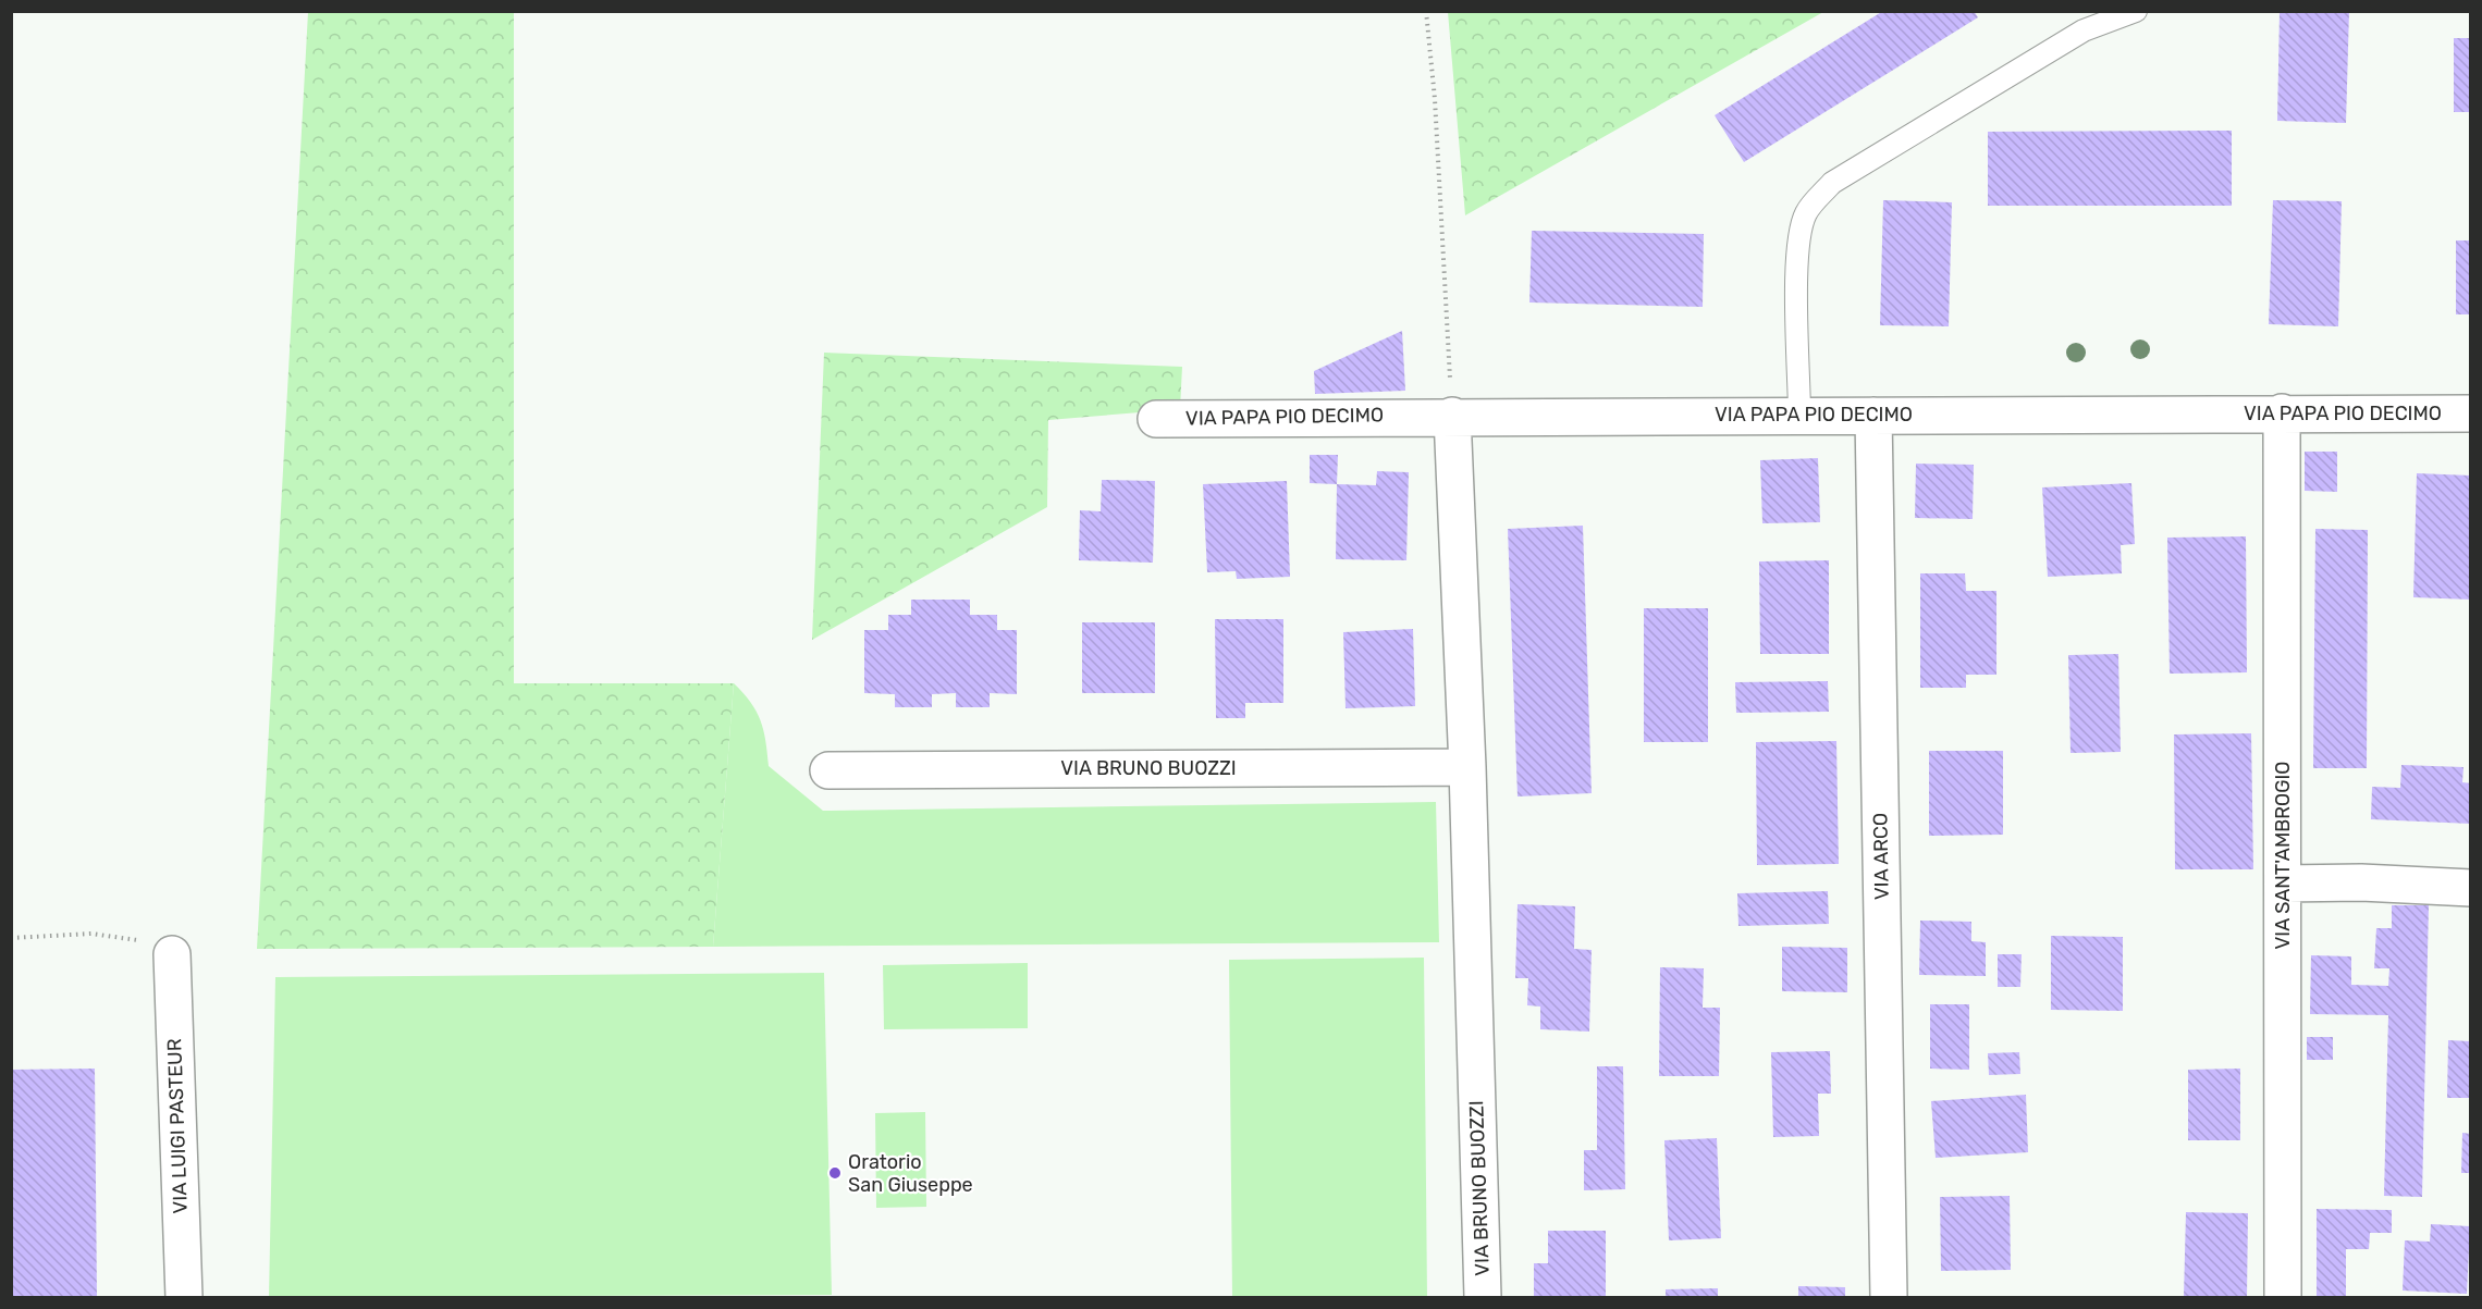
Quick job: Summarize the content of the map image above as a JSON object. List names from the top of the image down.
{
  "streets": {
    "street": [
      "VIA PAPA PIO DECIMO",
      "VIA BRUNO BUOZZI",
      "VIA SANT'AMBROGIO",
      "VIA ARCO",
      "VIA LUIGI PASTEUR"
    ]
  },
  "crossings": [
    ["VIA PAPA PIO DECIMO", "VIA BRUNO BUOZZI"],
    ["VIA PAPA PIO DECIMO", "VIA SANT'AMBROGIO"],
    ["VIA PAPA PIO DECIMO", "VIA ARCO"]
  ],
  "places": ["Oratorio San Giuseppe"]
}
